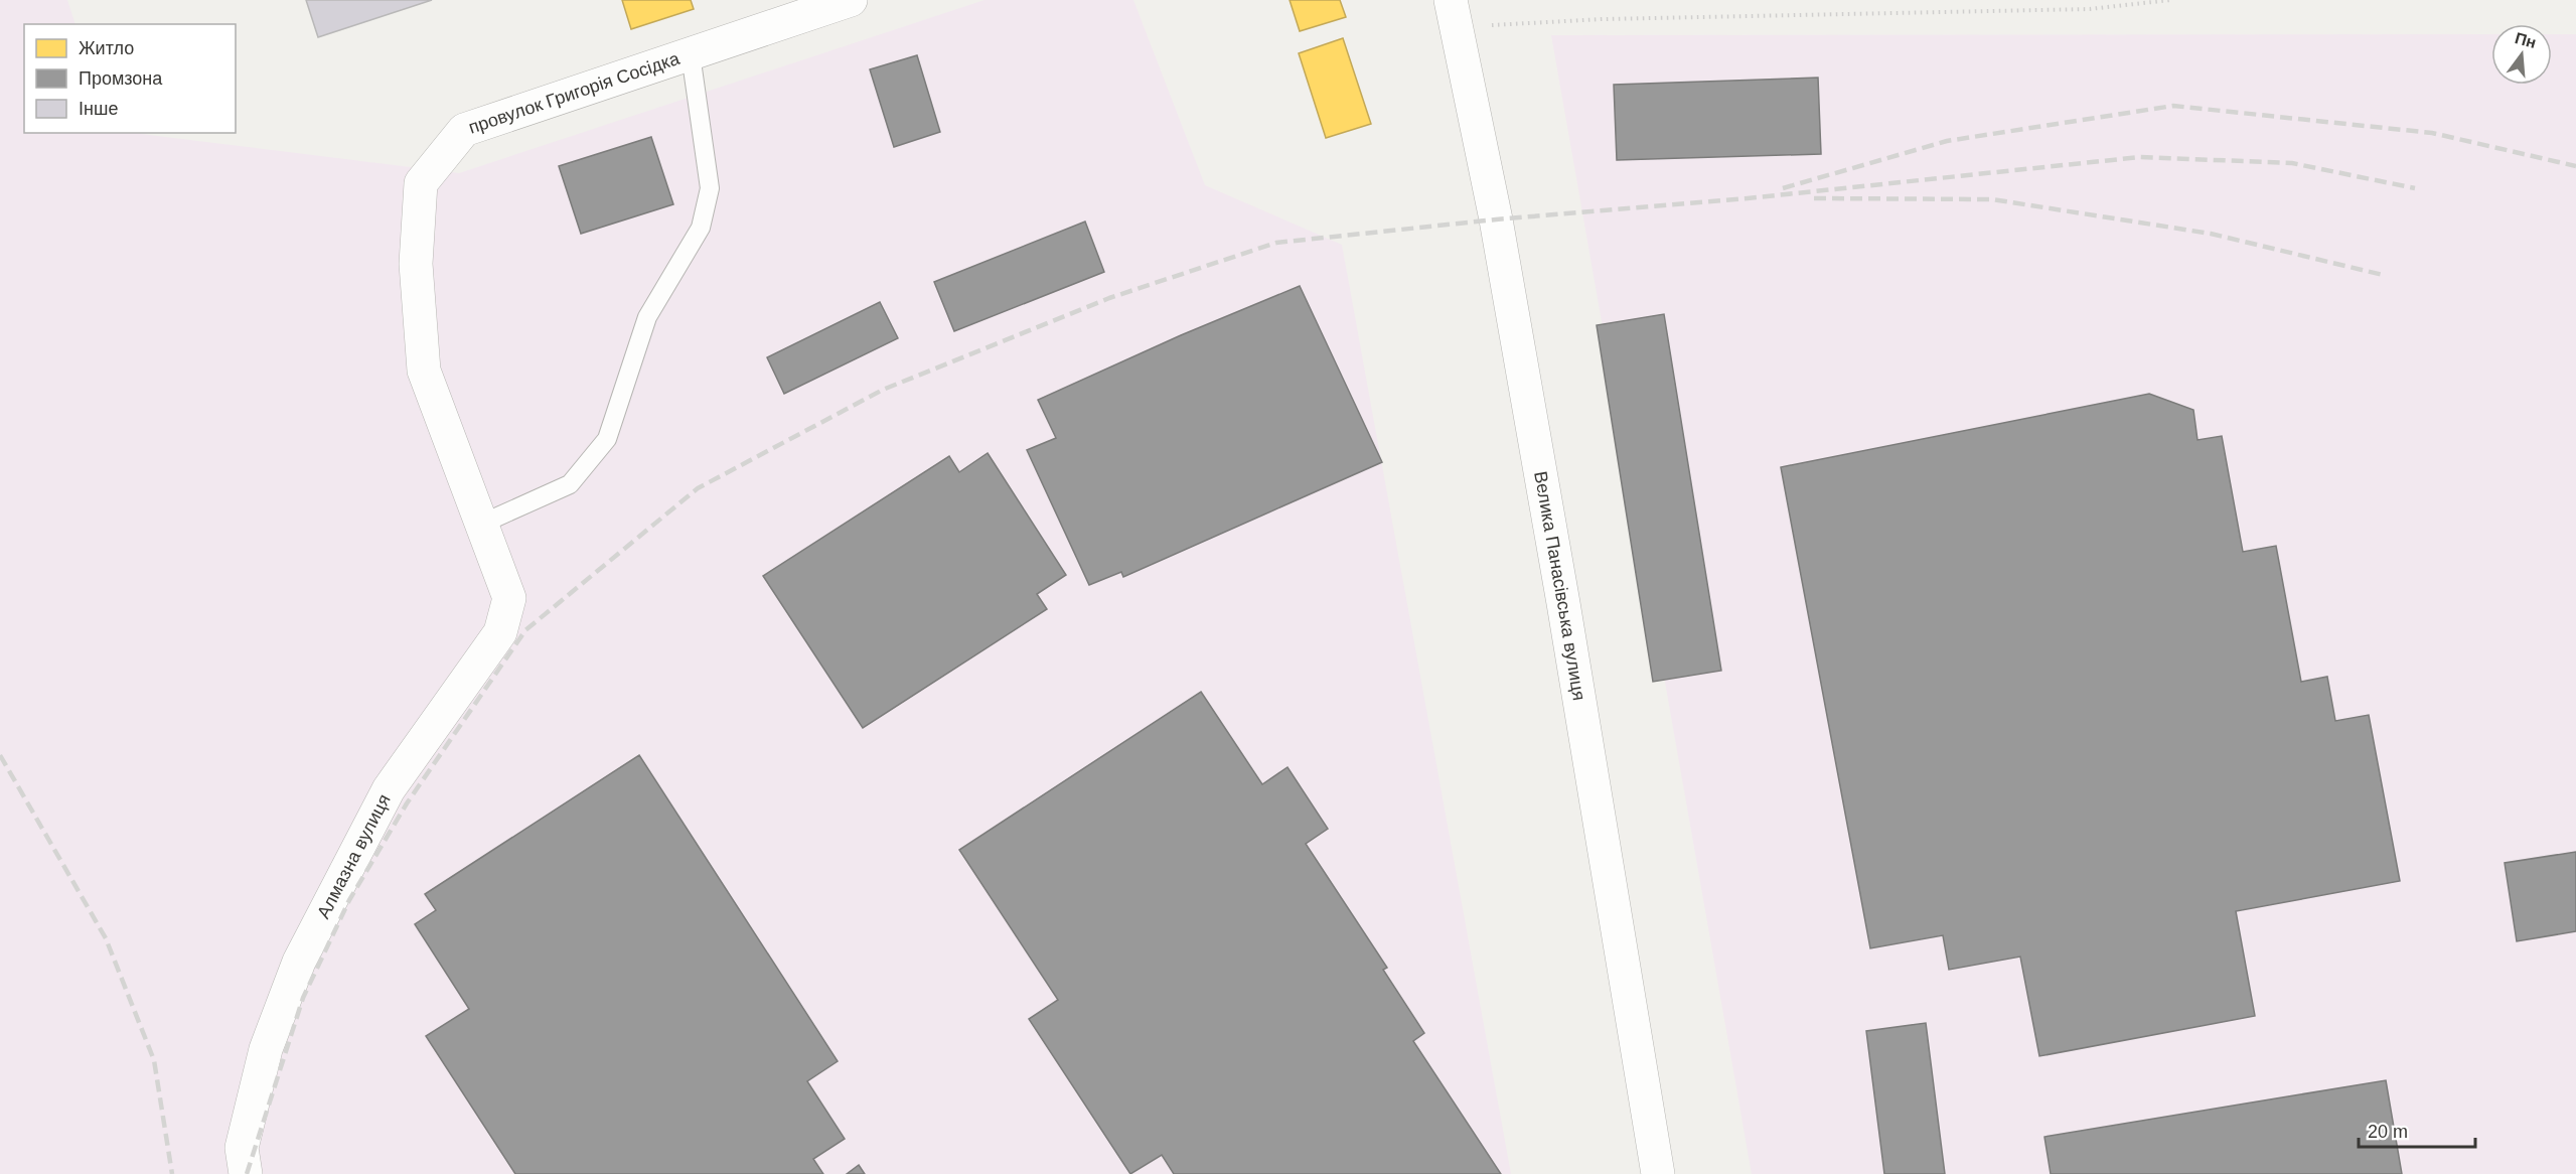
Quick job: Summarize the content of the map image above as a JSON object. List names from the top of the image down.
{
  "streets": {
    "street": ["провулок Григорія Сосідка", "Велика Панасівська вулиця", "Алмазна вулиця"]
  },
  "crossings": [
    ["провулок Григорія Сосідка", "Алмазна вулиця"]
  ],
  "legend": ["Житло", "Промзона", "Інше"],
  "scale_bar": "20 m",
  "north": "top"
}
